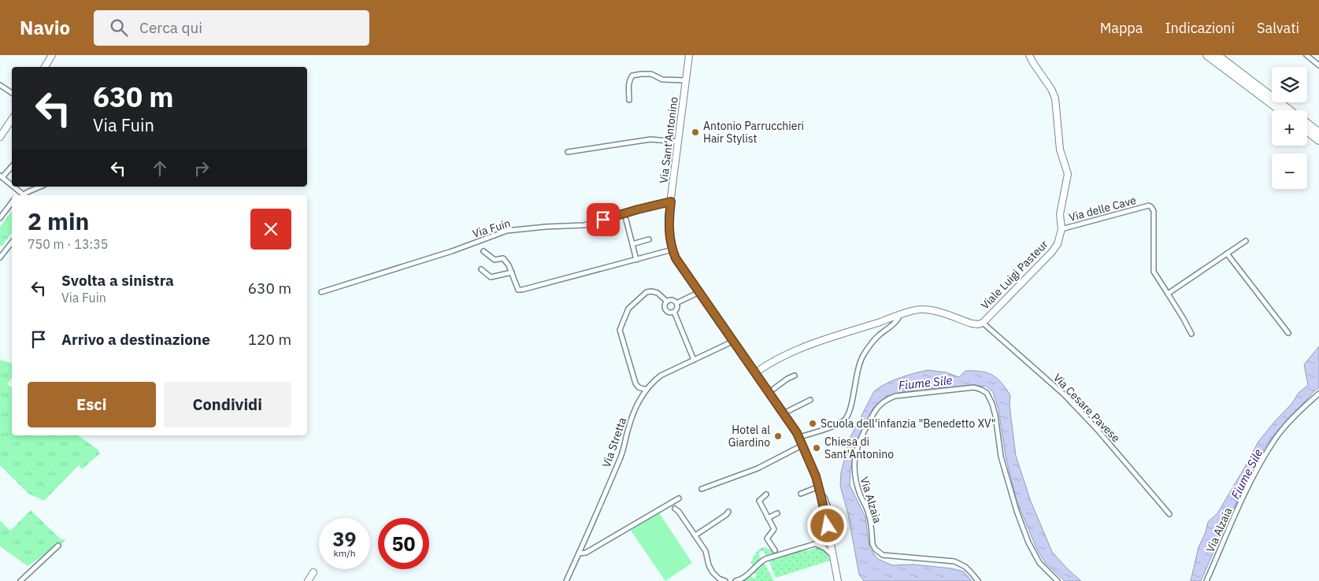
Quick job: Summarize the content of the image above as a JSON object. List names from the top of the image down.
{
  "streets": {
    "street": [
      "Via Sant'Antonino",
      "Via delle Cave",
      "Via Fuin",
      "Viale Luigi Pasteur",
      "Via Cesare Pavese",
      "Via Stretta",
      "Via Alzaia"
    ]
  },
  "crossings": [
    ["Via Sant'Antonino", "Via Fuin"],
    ["Via Sant'Antonino", "Viale Luigi Pasteur"],
    ["Via Sant'Antonino", "Via Stretta"],
    ["Via delle Cave", "Viale Luigi Pasteur"],
    ["Viale Luigi Pasteur", "Via Cesare Pavese"]
  ],
  "water": ["Fiume Sile"],
  "places": [
    "Antonio Parrucchieri Hair Stylist",
    "Scuola dell'infanzia \"Benedetto XV\"",
    "Hotel al Giardino",
    "Chiesa di Sant'Antonino"
  ],
  "page": {
    "header": "Navio",
    "search": "Cerca qui",
    "nav": ["Mappa", "Indicazioni", "Salvati"],
    "map_buttons": ["+", "−"],
    "turn": ["630 m", "Via Fuin"],
    "heading": ["2 min", "750 m · 13:35"],
    "list": [
      {
        "name": "Svolta a sinistra",
        "note": "Via Fuin",
        "value": "630 m"
      },
      {
        "name": "Arrivo a destinazione",
        "value": "120 m"
      }
    ],
    "buttons": ["Esci", "Condividi"],
    "speed": "39 km/h",
    "limit": "50"
  }
}
